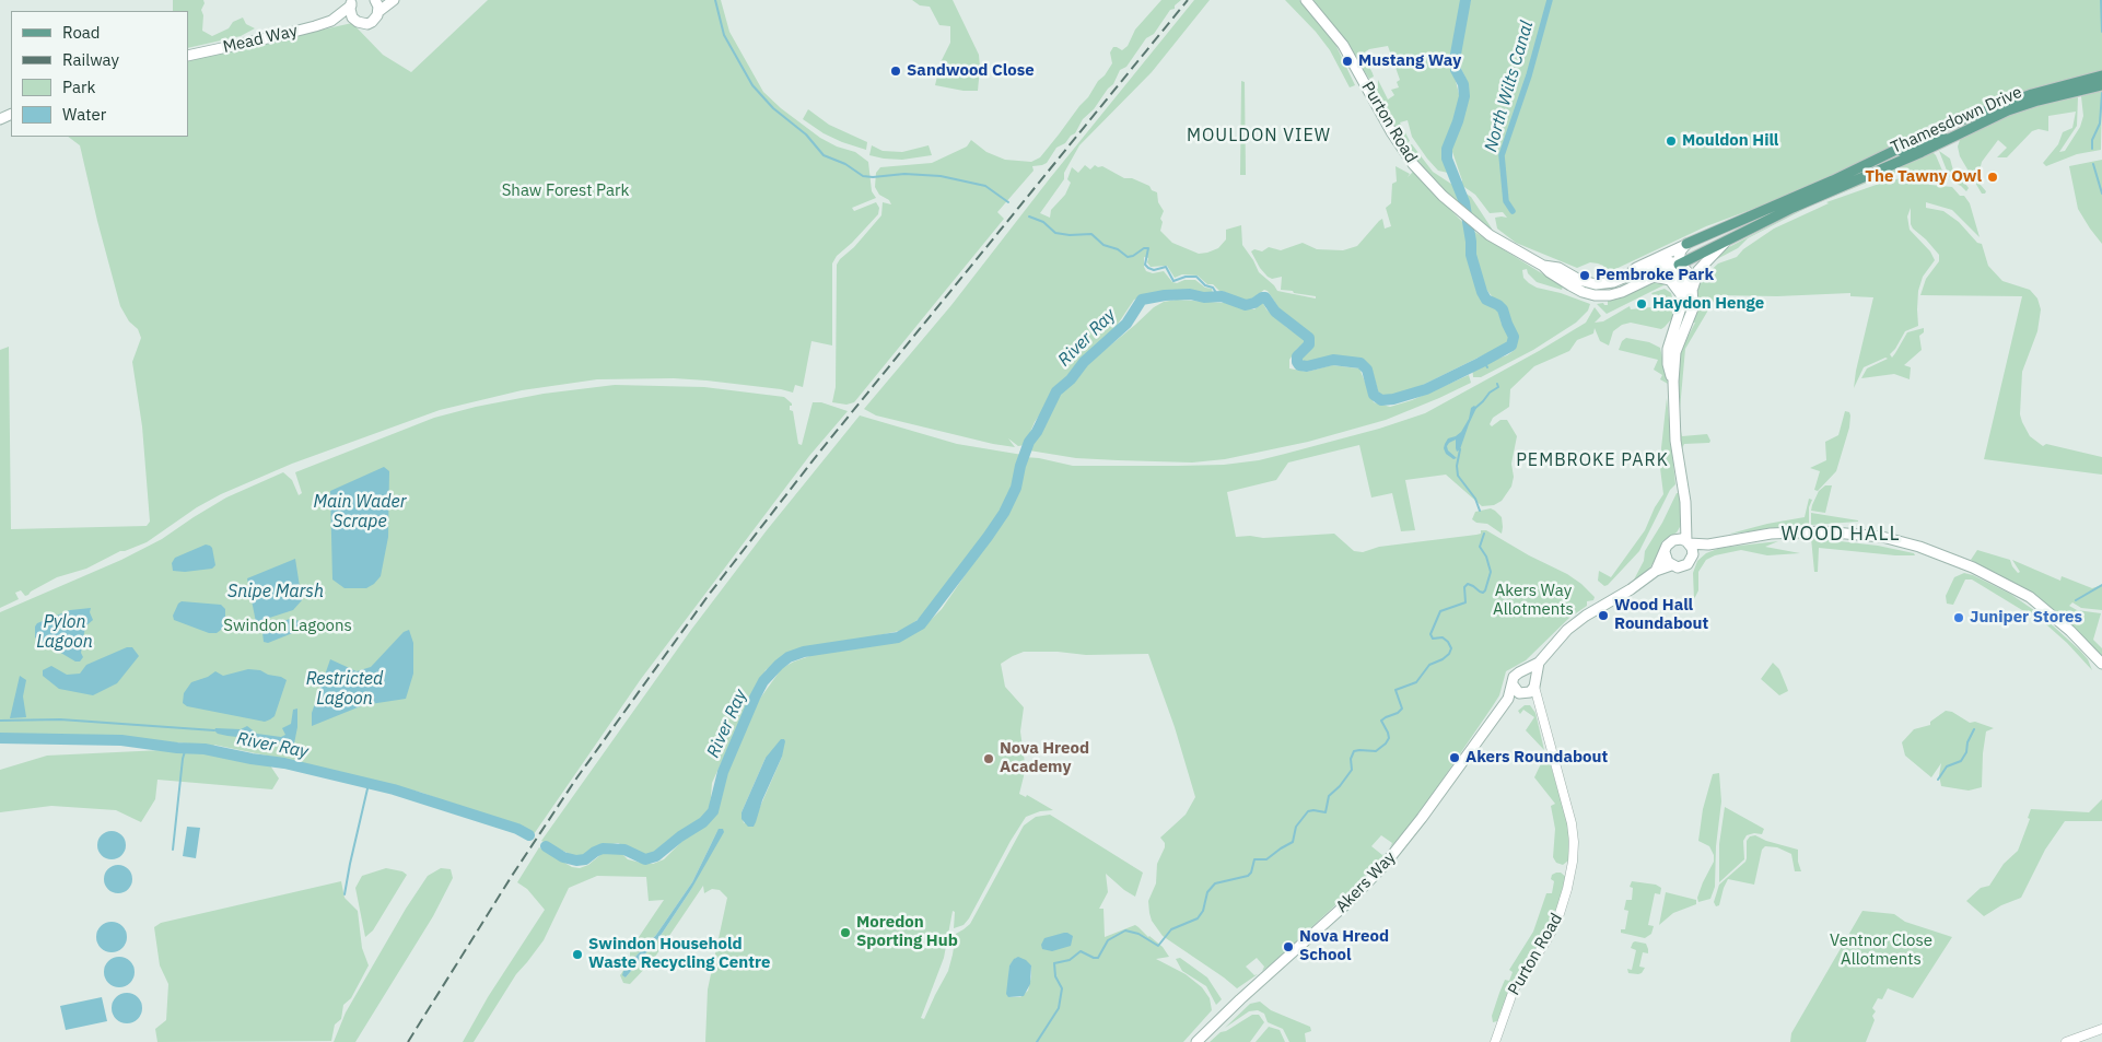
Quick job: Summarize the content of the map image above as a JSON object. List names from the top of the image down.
{
  "streets": {
    "main road": [
      "Mead Way",
      "Thamesdown Drive",
      "Purton Road",
      "Akers Way"
    ]
  },
  "crossings": [
    ["Thamesdown Drive", "Purton Road"],
    ["Purton Road", "Akers Way"]
  ],
  "districts": ["MOULDON VIEW", "PEMBROKE PARK", "WOOD HALL"],
  "water": [
    "North Wilts Canal",
    "River Ray",
    "Main Wader Scrape",
    "Snipe Marsh",
    "Pylon Lagoon",
    "Restricted Lagoon"
  ],
  "parks": [
    "Shaw Forest Park",
    "Akers Way Allotments",
    "Swindon Lagoons",
    "Ventnor Close Allotments"
  ],
  "places": [
    "Mustang Way",
    "Sandwood Close",
    "Mouldon Hill",
    "The Tawny Owl",
    "Pembroke Park",
    "Haydon Henge",
    "Wood Hall Roundabout",
    "Juniper Stores",
    "Akers Roundabout",
    "Nova Hreod Academy",
    "Moredon Sporting Hub",
    "Nova Hreod School",
    "Swindon Household Waste Recycling Centre"
  ],
  "legend": [
    "Road",
    "Railway",
    "Park",
    "Water"
  ]
}
